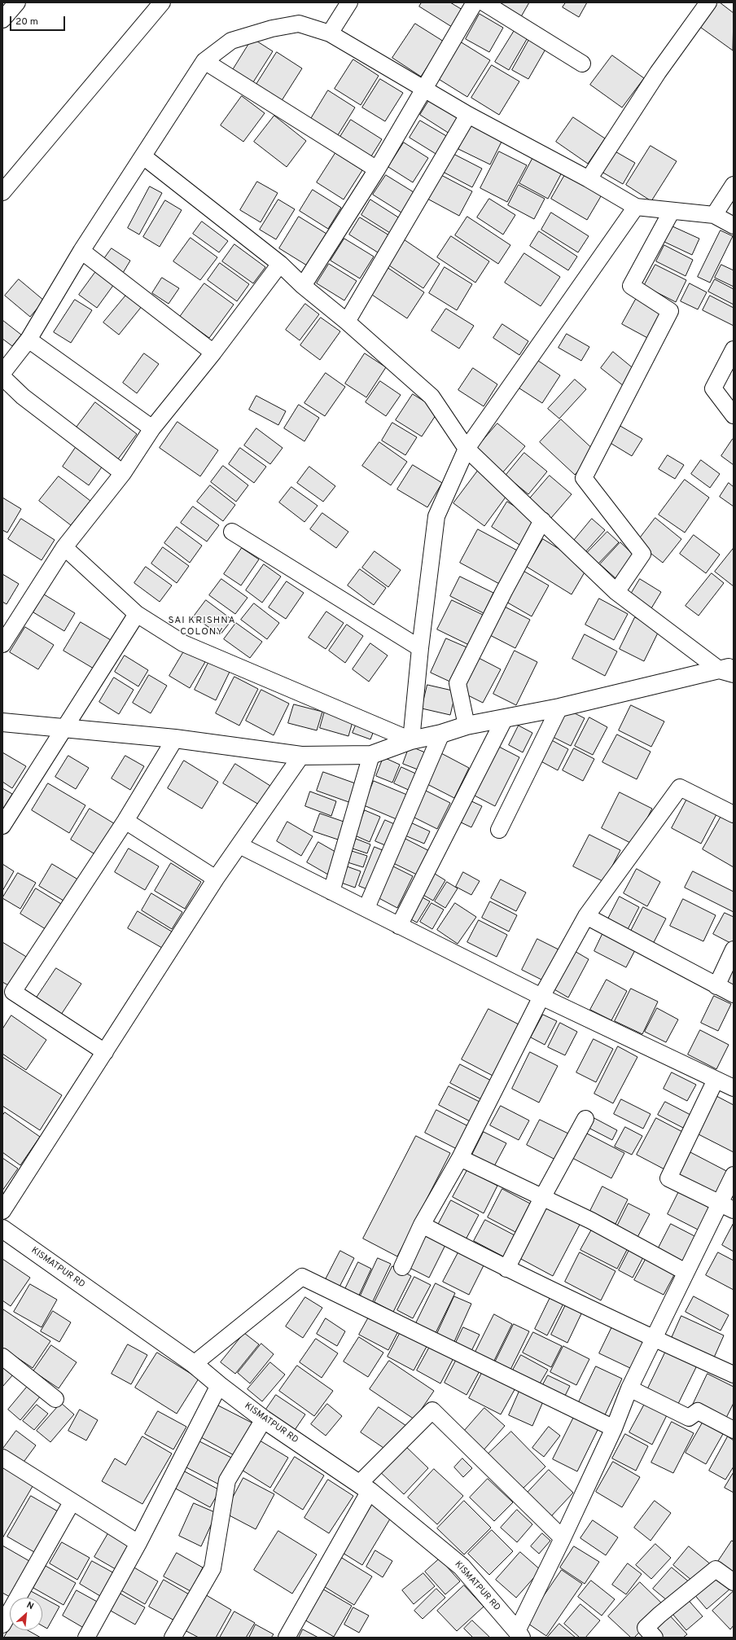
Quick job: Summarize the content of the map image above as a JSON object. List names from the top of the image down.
{
  "streets": {
    "street": ["KISMATPUR RD"]
  },
  "districts": ["SAI KRISHNA COLONY"],
  "scale_bar": "20 m",
  "north": "top right"
}
